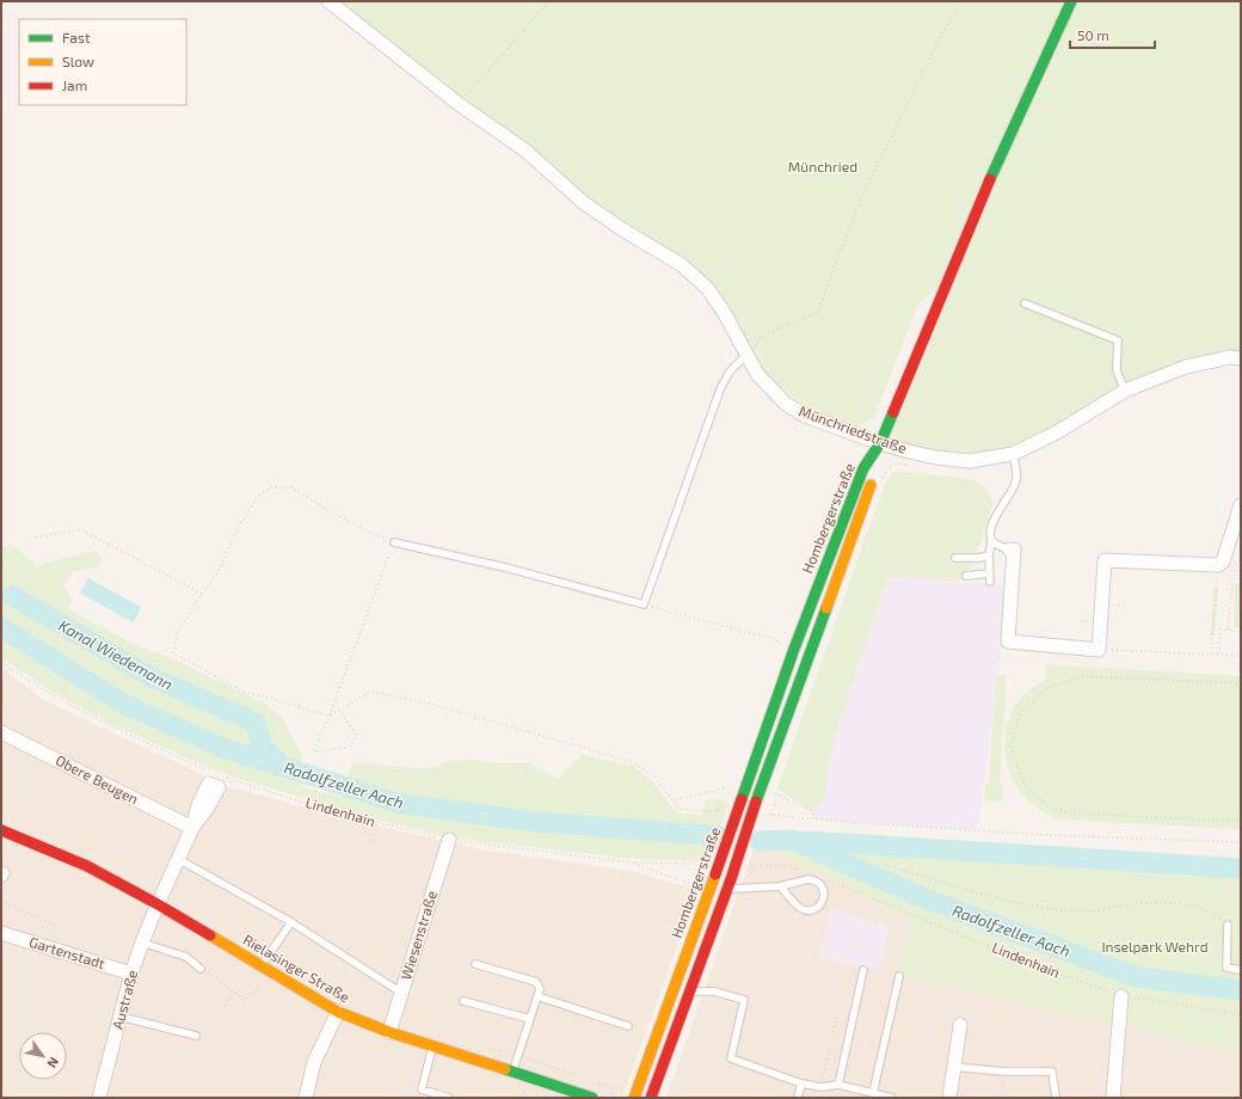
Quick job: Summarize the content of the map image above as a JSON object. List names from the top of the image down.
{
  "streets": {
    "main road": ["Hombergerstraße", "Rielasinger Straße"],
    "street": [
      "Münchriedstraße",
      "Obere Beugen",
      "Wiesenstraße",
      "Gartenstadt",
      "Austraße"
    ],
    "path": ["Lindenhain"]
  },
  "crossings": [
    ["Münchriedstraße", "Hombergerstraße"],
    ["Obere Beugen", "Austraße"],
    ["Lindenhain", "Wiesenstraße"],
    ["Wiesenstraße", "Rielasinger Straße"],
    ["Gartenstadt", "Austraße"],
    ["Rielasinger Straße", "Austraße"]
  ],
  "water": ["Kanal Wiedemann", "Radolfzeller Aach"],
  "parks": ["Münchried", "Inselpark Wehrd"],
  "legend": ["Fast", "Slow", "Jam"],
  "scale_bar": "50 m",
  "north": "bottom right"
}
